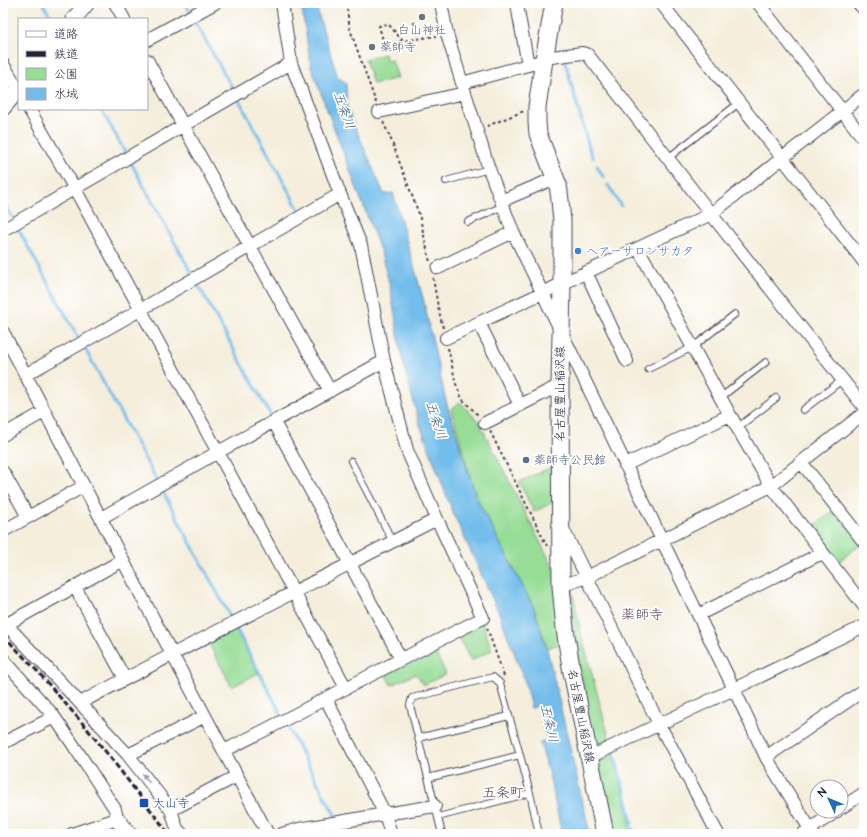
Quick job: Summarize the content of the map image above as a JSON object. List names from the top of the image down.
{
  "streets": {
    "main road": ["名古屋豊山稲沢線"]
  },
  "districts": ["薬師寺", "五条町"],
  "water": ["五条川"],
  "places": {
    "other": [
      "白山神社",
      "薬師寺",
      "ヘアーサロンサカタ",
      "薬師寺公民館"
    ],
    "transit": ["大山寺"]
  },
  "legend": [
    "道路",
    "鉄道",
    "公園",
    "水域"
  ],
  "north": "top left"
}
